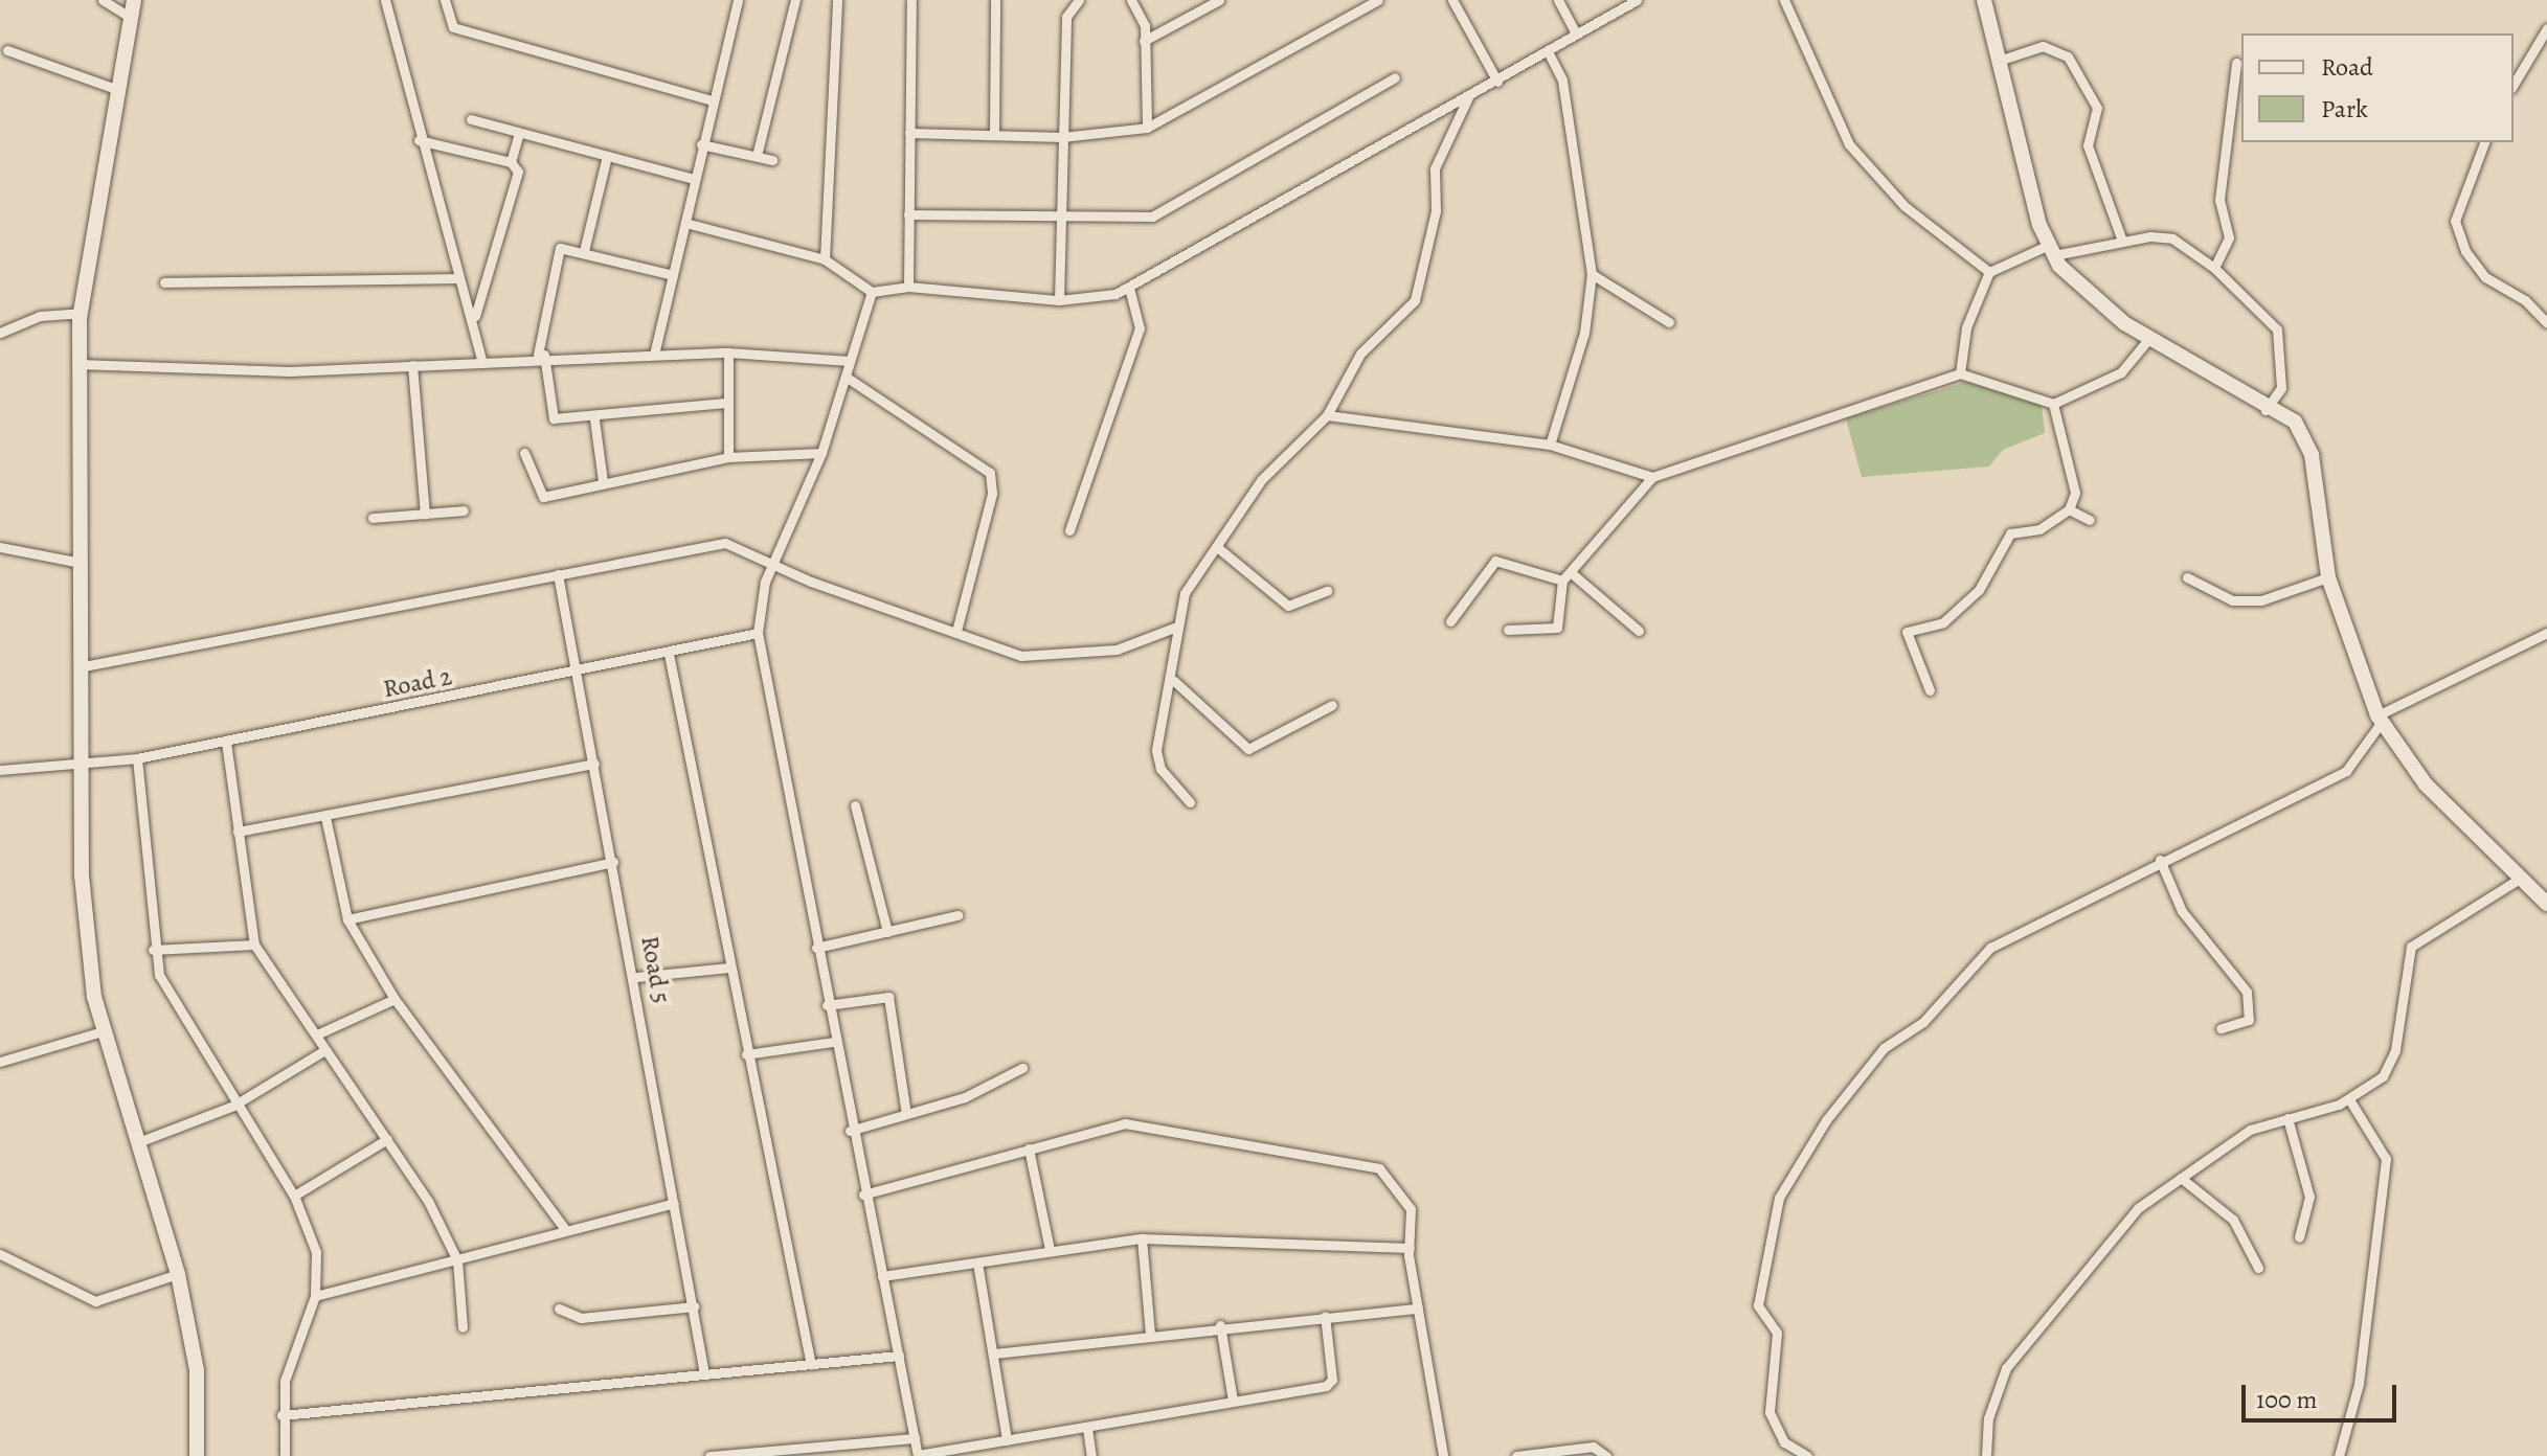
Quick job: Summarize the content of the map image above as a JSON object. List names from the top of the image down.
{
  "streets": {
    "street": ["Road 2", "Road 5"]
  },
  "crossings": [
    ["Road 2", "Road 5"]
  ],
  "legend": ["Road", "Park"],
  "scale_bar": "100 m"
}
